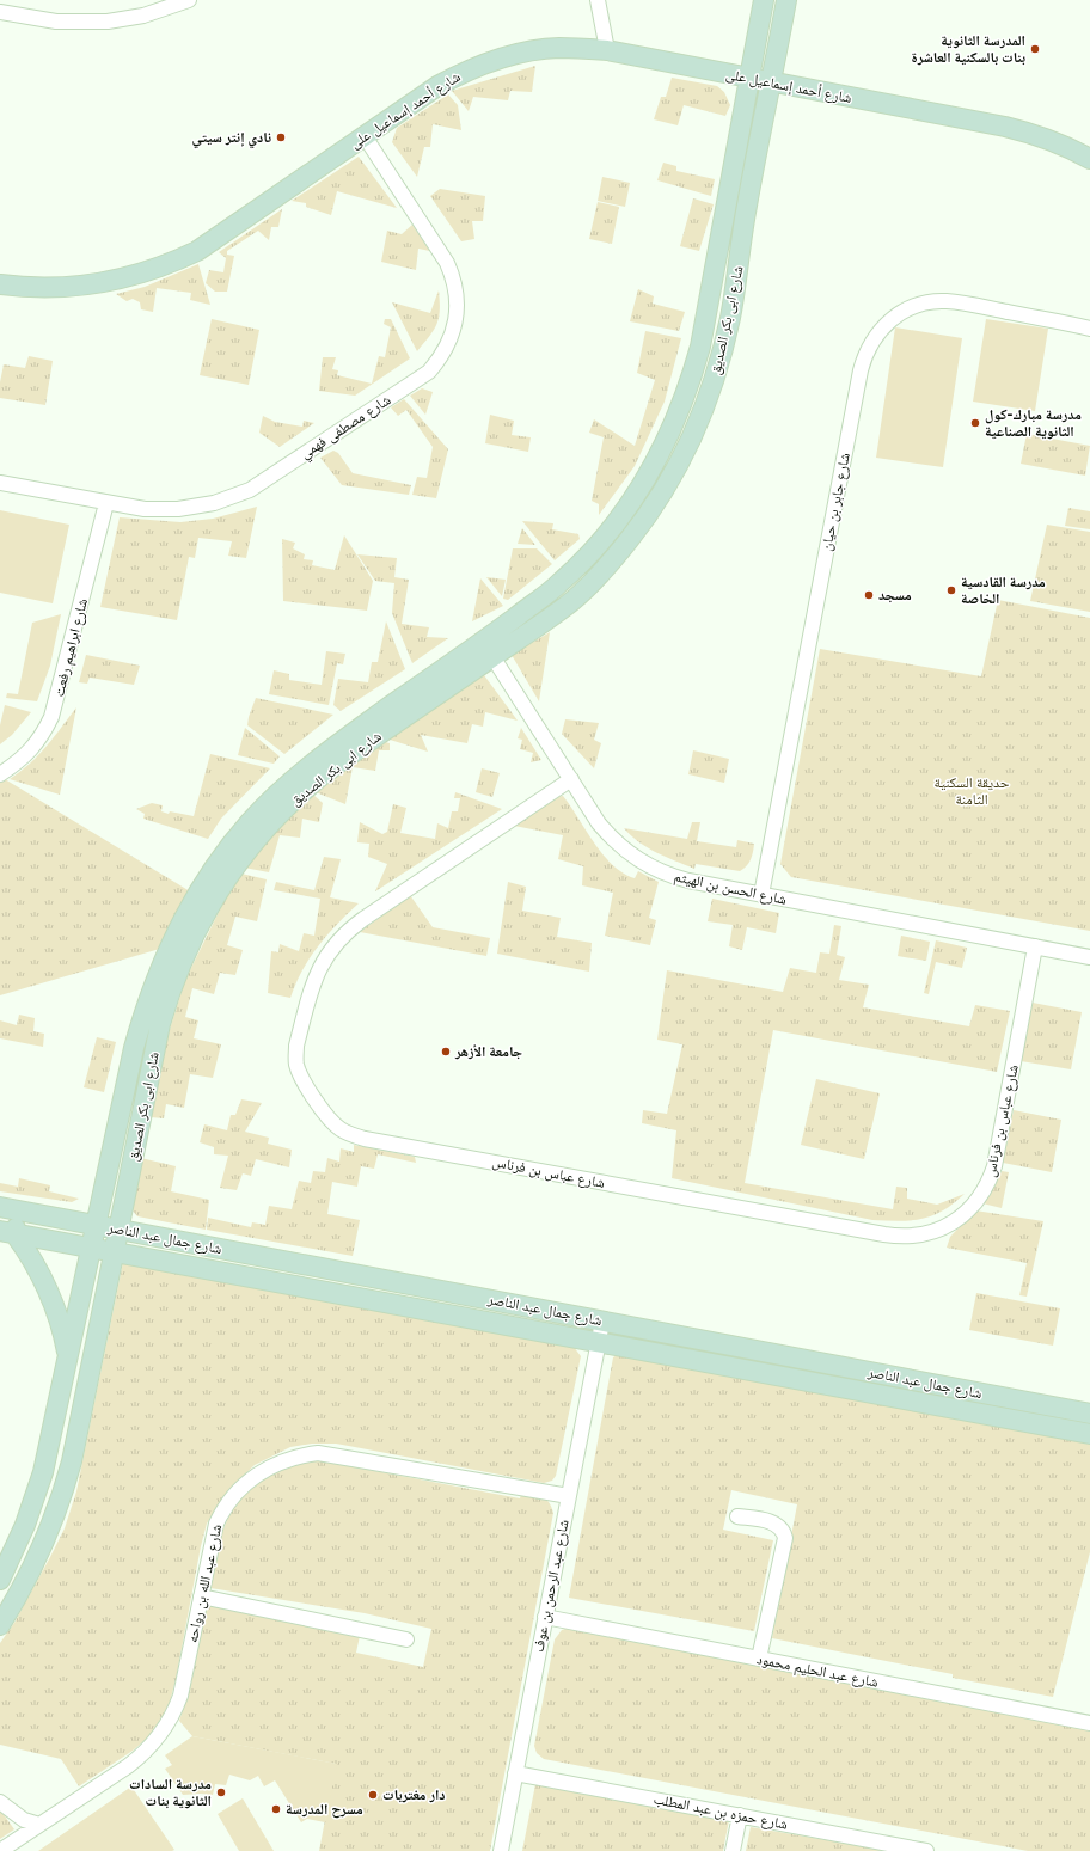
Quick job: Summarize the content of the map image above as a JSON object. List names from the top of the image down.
{
  "streets": {
    "main road": ["شارع أحمد إسماعيل على", "شارع ابى بكر الصديق", "شارع جمال عبد الناصر"],
    "street": [
      "شارع مصطفى فهمي",
      "شارع جابر بن حيان",
      "شارع ابراهيم رفعت",
      "شارع الحسن بن الهيثم",
      "شارع عباس بن فرناس",
      "شارع عبد الله بن رواحه",
      "شارع عبد الرحمن بن عوف",
      "شارع عبد الحليم محمود",
      "شارع حمزه بن عبد المطلب"
    ]
  },
  "crossings": [
    ["شارع أحمد إسماعيل على", "شارع ابى بكر الصديق"],
    ["شارع أحمد إسماعيل على", "شارع مصطفى فهمي"],
    ["شارع ابى بكر الصديق", "شارع الحسن بن الهيثم"],
    ["شارع ابى بكر الصديق", "شارع جمال عبد الناصر"],
    ["شارع مصطفى فهمي", "شارع ابراهيم رفعت"],
    ["شارع جابر بن حيان", "شارع الحسن بن الهيثم"],
    ["شارع الحسن بن الهيثم", "شارع عباس بن فرناس"],
    ["شارع جمال عبد الناصر", "شارع عبد الرحمن بن عوف"],
    ["شارع عبد الله بن رواحه", "شارع عبد الرحمن بن عوف"],
    ["شارع عبد الرحمن بن عوف", "شارع عبد الحليم محمود"],
    ["شارع عبد الرحمن بن عوف", "شارع حمزه بن عبد المطلب"]
  ],
  "parks": ["حديقة السكنية الثامنة"],
  "places": [
    "المدرسة الثانوية بنات بالسكنية العاشرة",
    "نادي إنتر سيتي",
    "مدرسة مبارك-كول الثانوية الصناعية",
    "مدرسة القادسية الخاصة",
    "مسجد",
    "جامعة الأزهر",
    "مدرسة السادات الثانوية بنات",
    "دار مغتربات",
    "مسرح المدرسة"
  ]
}
